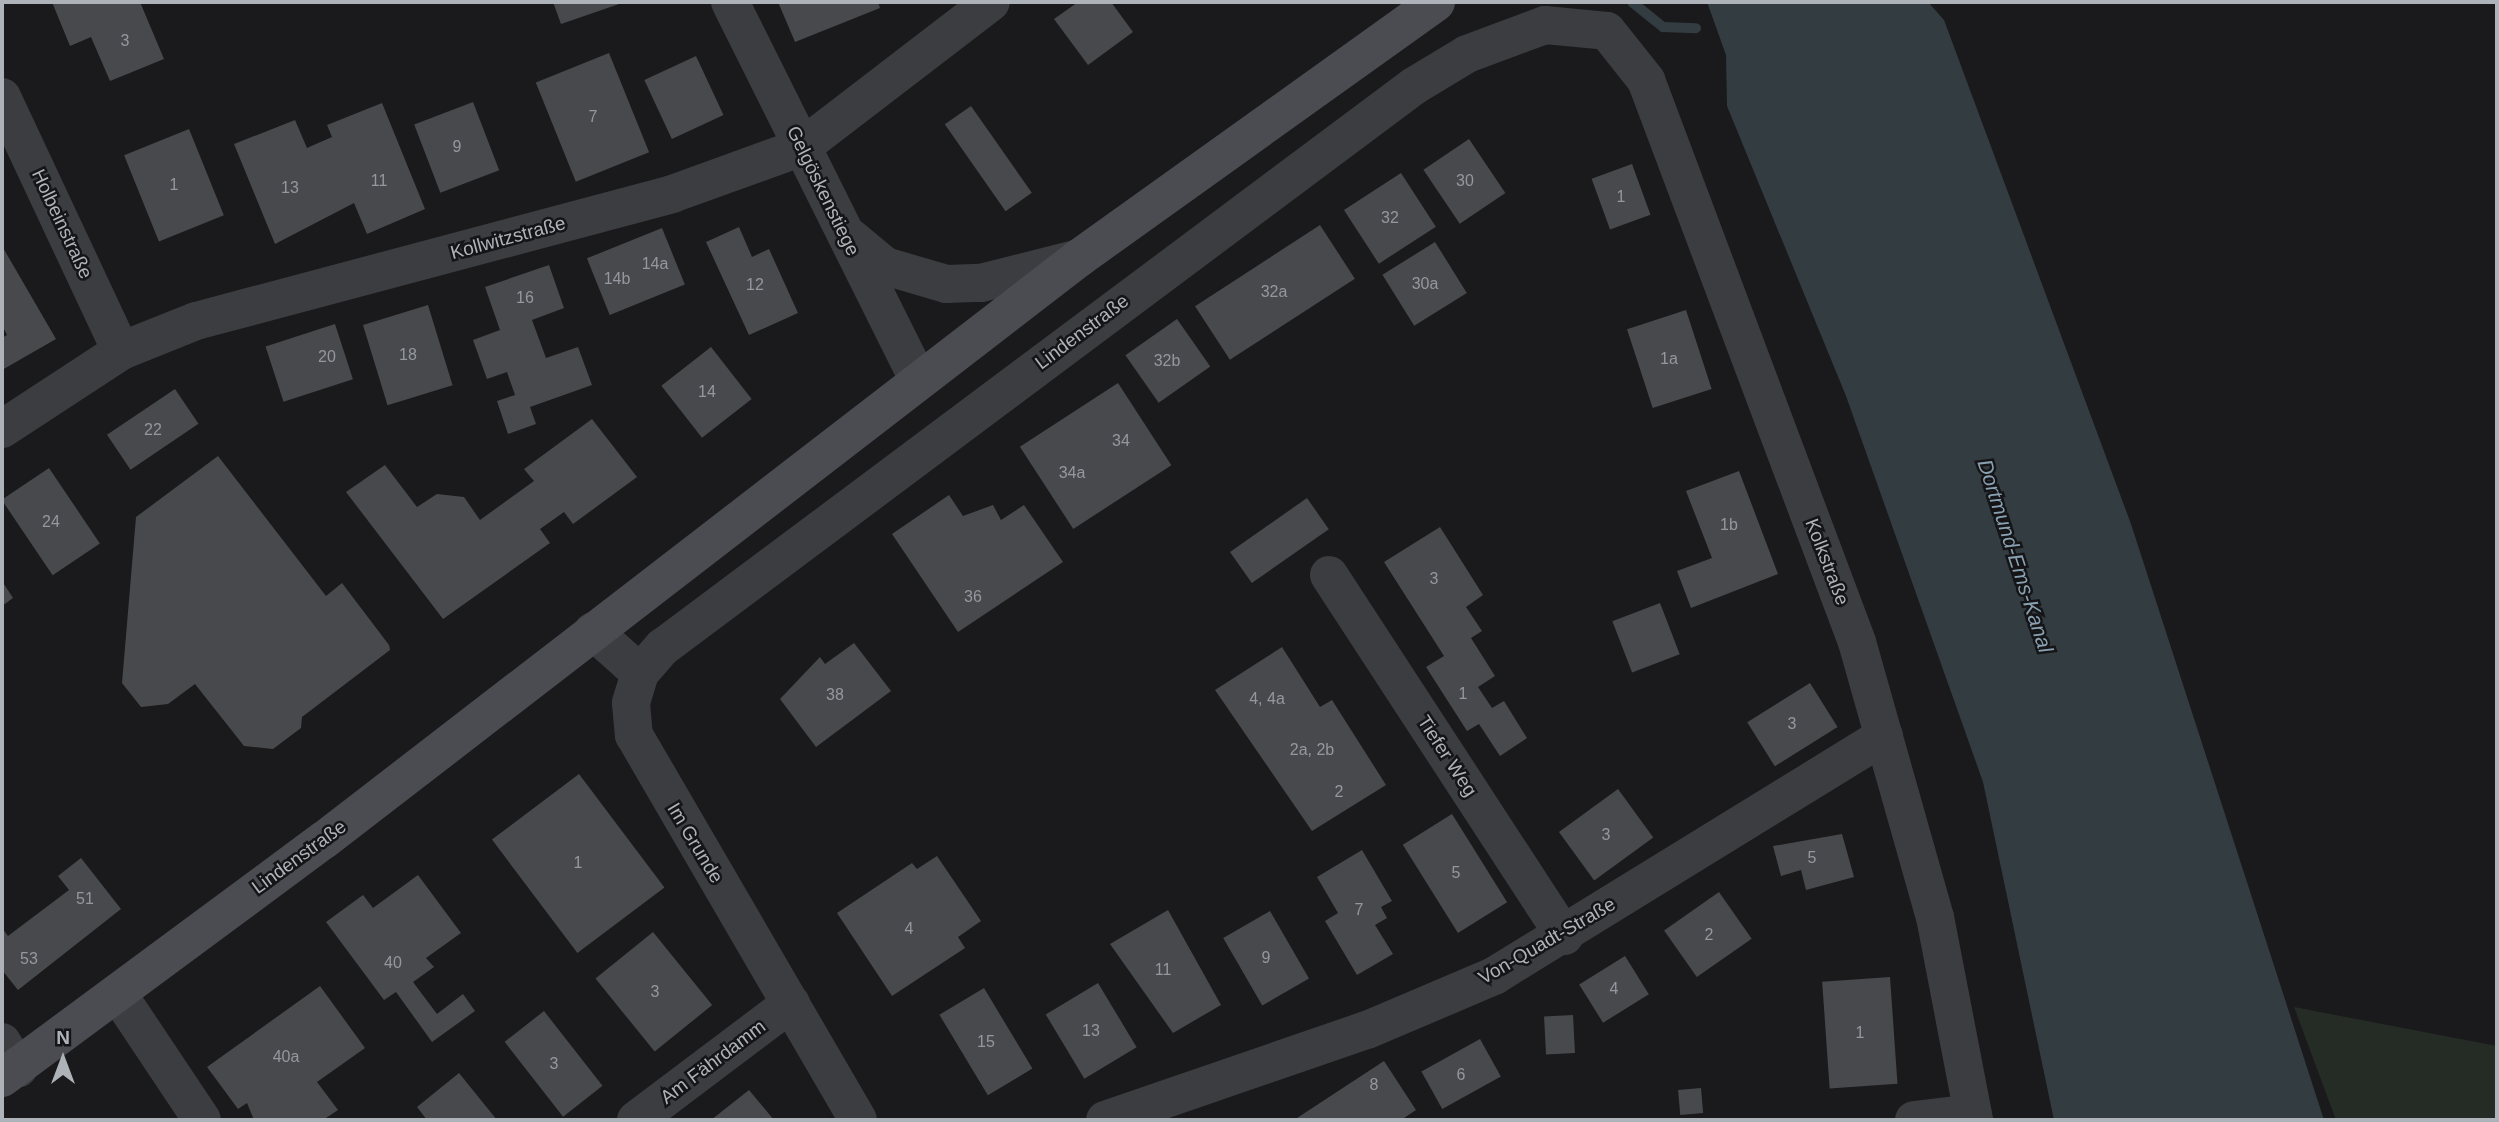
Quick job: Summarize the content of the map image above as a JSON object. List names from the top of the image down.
{
  "streets": {
    "main road": ["Lindenstraße"],
    "street": [
      "Gelgöskenstiege",
      "Holbeinstraße",
      "Kollwitzstraße",
      "Kolkstraße",
      "Tiefer Weg",
      "Im Grunde",
      "Von-Quadt-Straße",
      "Am Fährdamm"
    ]
  },
  "crossings": [
    ["Gelgöskenstiege", "Kollwitzstraße"],
    ["Gelgöskenstiege", "Lindenstraße"],
    ["Holbeinstraße", "Kollwitzstraße"],
    ["Lindenstraße", "Kolkstraße"],
    ["Lindenstraße", "Im Grunde"],
    ["Kolkstraße", "Von-Quadt-Straße"],
    ["Tiefer Weg", "Von-Quadt-Straße"],
    ["Im Grunde", "Am Fährdamm"]
  ],
  "water": ["Dortmund-Ems-Kanal"],
  "house_numbers": [
    "3",
    "7",
    "9",
    "11",
    "30",
    "1",
    "13",
    "1",
    "32",
    "14a",
    "14b",
    "30a",
    "12",
    "32a",
    "16",
    "18",
    "20",
    "1a",
    "32b",
    "14",
    "22",
    "34",
    "34a",
    "24",
    "1b",
    "3",
    "36",
    "1",
    "38",
    "4, 4a",
    "3",
    "2a, 2b",
    "2",
    "3",
    "5",
    "1",
    "5",
    "51",
    "7",
    "4",
    "2",
    "9",
    "53",
    "40",
    "11",
    "4",
    "3",
    "13",
    "1",
    "15",
    "40a",
    "3",
    "6",
    "8"
  ],
  "north": "top"
}
